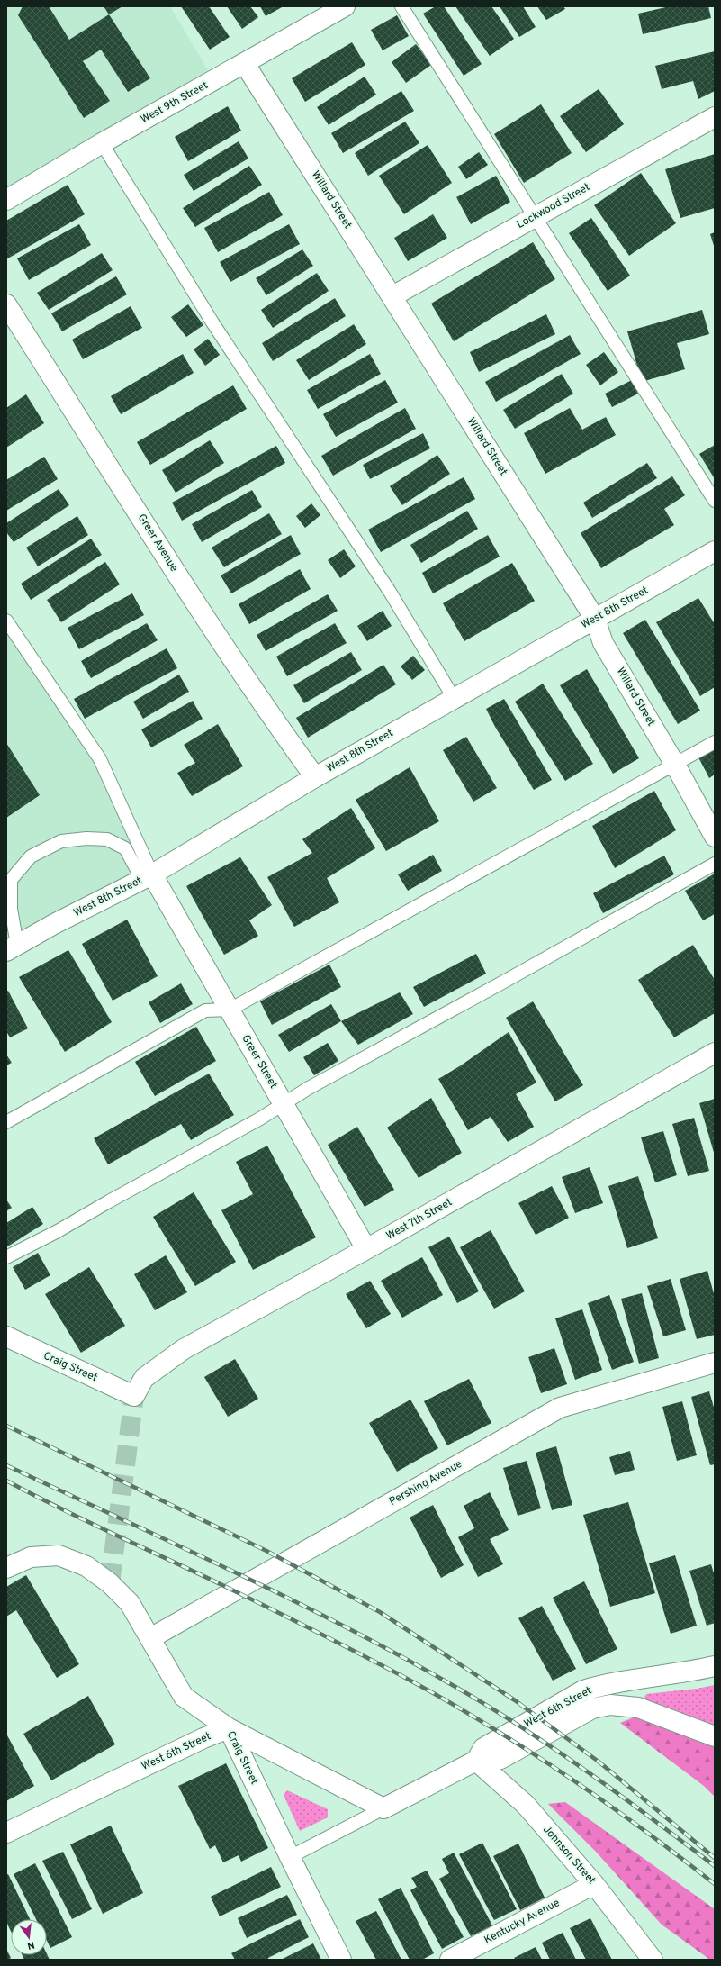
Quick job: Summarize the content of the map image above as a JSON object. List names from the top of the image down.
{
  "streets": {
    "street": [
      "West 9th Street",
      "Willard Street",
      "Lockwood Street",
      "Greer Avenue",
      "West 8th Street",
      "Greer Street",
      "West 7th Street",
      "Craig Street",
      "Pershing Avenue",
      "West 6th Street",
      "Johnson Street",
      "Kentucky Avenue"
    ]
  },
  "crossings": [
    ["West 9th Street", "Willard Street"],
    ["Willard Street", "Lockwood Street"],
    ["Willard Street", "West 8th Street"],
    ["Greer Avenue", "West 8th Street"],
    ["West 8th Street", "Greer Street"],
    ["Greer Street", "West 7th Street"],
    ["West 7th Street", "Craig Street"],
    ["Craig Street", "Pershing Avenue"],
    ["Craig Street", "West 6th Street"],
    ["West 6th Street", "Johnson Street"],
    ["Johnson Street", "Kentucky Avenue"]
  ],
  "north": "bottom"
}
